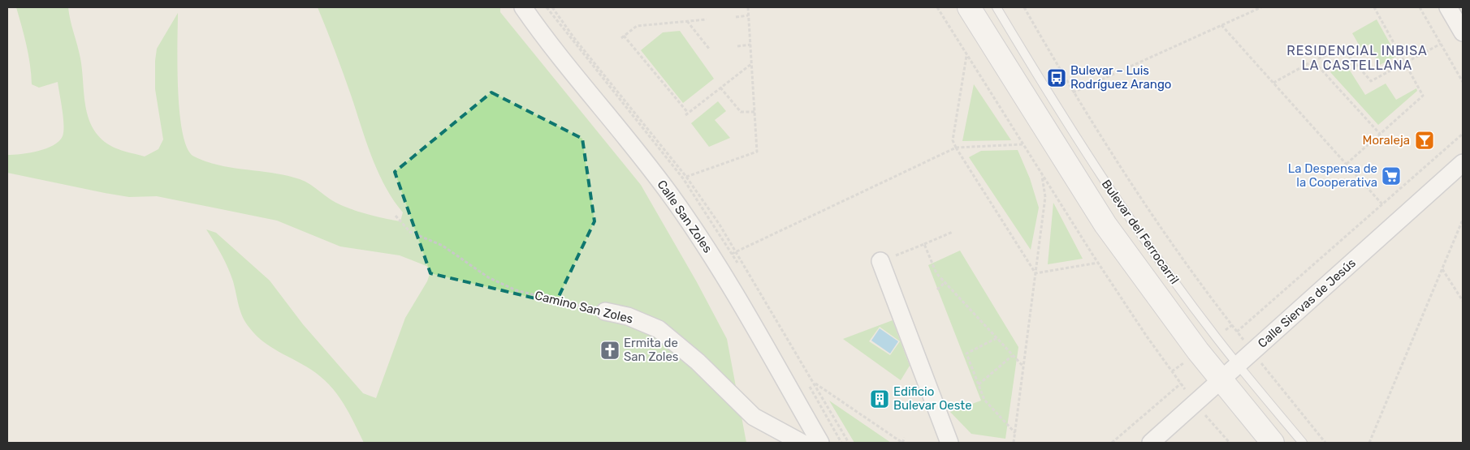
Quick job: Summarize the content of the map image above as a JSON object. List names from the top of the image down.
{
  "streets": {
    "main road": ["Bulevar del Ferrocarril"],
    "street": ["Calle San Zoles", "Calle Siervas de Jesús", "Camino San Zoles"]
  },
  "crossings": [
    ["Bulevar del Ferrocarril", "Calle Siervas de Jesús"]
  ],
  "districts": ["RESIDENCIAL INBISA LA CASTELLANA"],
  "places": {
    "bus stop": ["Bulevar – Luis Rodríguez Arango"],
    "bar": ["Moraleja"],
    "supermarket": ["La Despensa de la Cooperativa"],
    "church": ["Ermita de San Zoles"],
    "building": ["Edificio Bulevar Oeste"]
  }
}
